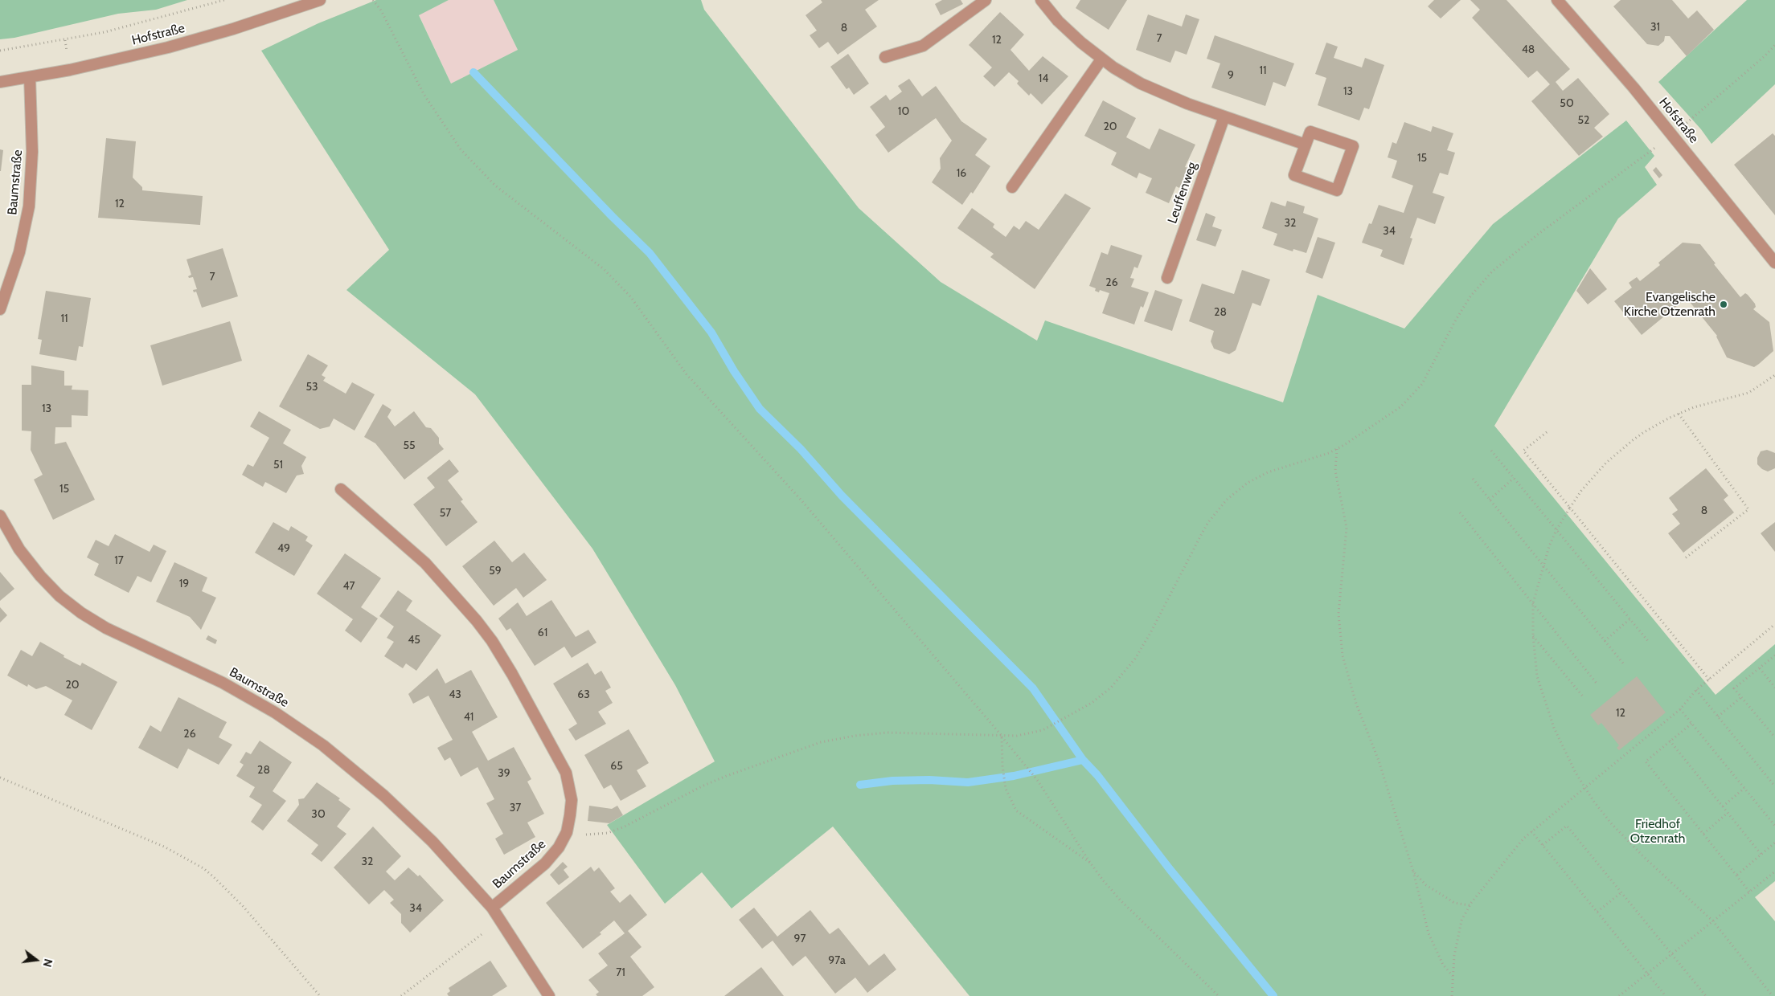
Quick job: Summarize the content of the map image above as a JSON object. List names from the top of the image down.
{
  "streets": {
    "street": ["Hofstraße", "Baumstraße", "Leuffenweg"]
  },
  "crossings": [
    ["Hofstraße", "Baumstraße"]
  ],
  "parks": ["Friedhof Otzenrath"],
  "places": ["Evangelische Kirche Otzenrath"],
  "house_numbers": [
    "31",
    "8",
    "7",
    "12",
    "48",
    "11",
    "9",
    "14",
    "13",
    "50",
    "10",
    "52",
    "20",
    "15",
    "16",
    "12",
    "32",
    "34",
    "7",
    "26",
    "28",
    "11",
    "53",
    "13",
    "55",
    "51",
    "15",
    "8",
    "57",
    "49",
    "17",
    "59",
    "19",
    "47",
    "61",
    "45",
    "20",
    "43",
    "63",
    "12",
    "41",
    "26",
    "65",
    "28",
    "39",
    "37",
    "30",
    "32",
    "34",
    "97",
    "97a",
    "71"
  ],
  "north": "right"
}
